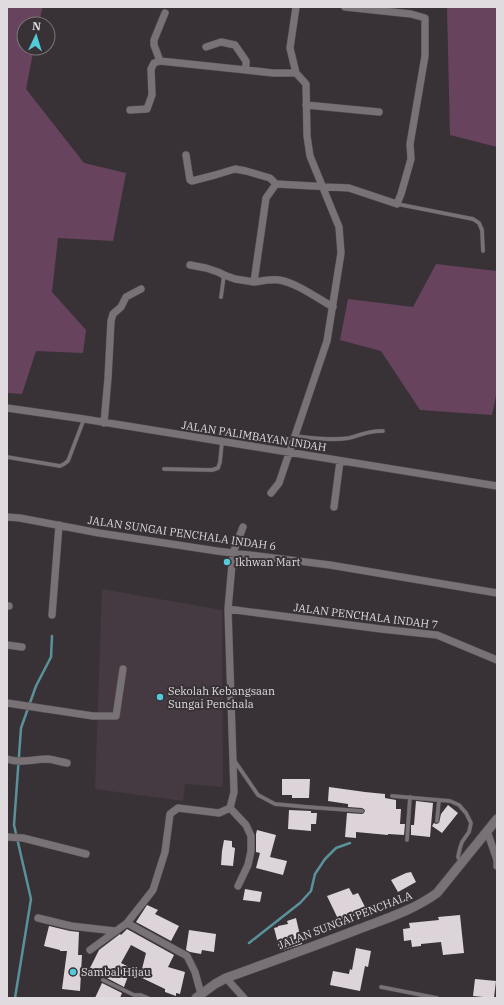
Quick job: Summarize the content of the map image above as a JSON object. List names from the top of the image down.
{
  "streets": {
    "street": [
      "JALAN PALIMBAYAN INDAH",
      "JALAN SUNGAI PENCHALA INDAH 6",
      "JALAN PENCHALA INDAH 7",
      "JALAN SUNGAI PENCHALA"
    ]
  },
  "places": ["Ikhwan Mart", "Sekolah Kebangsaan Sungai Penchala", "Sambal Hijau"],
  "north": "top"
}
